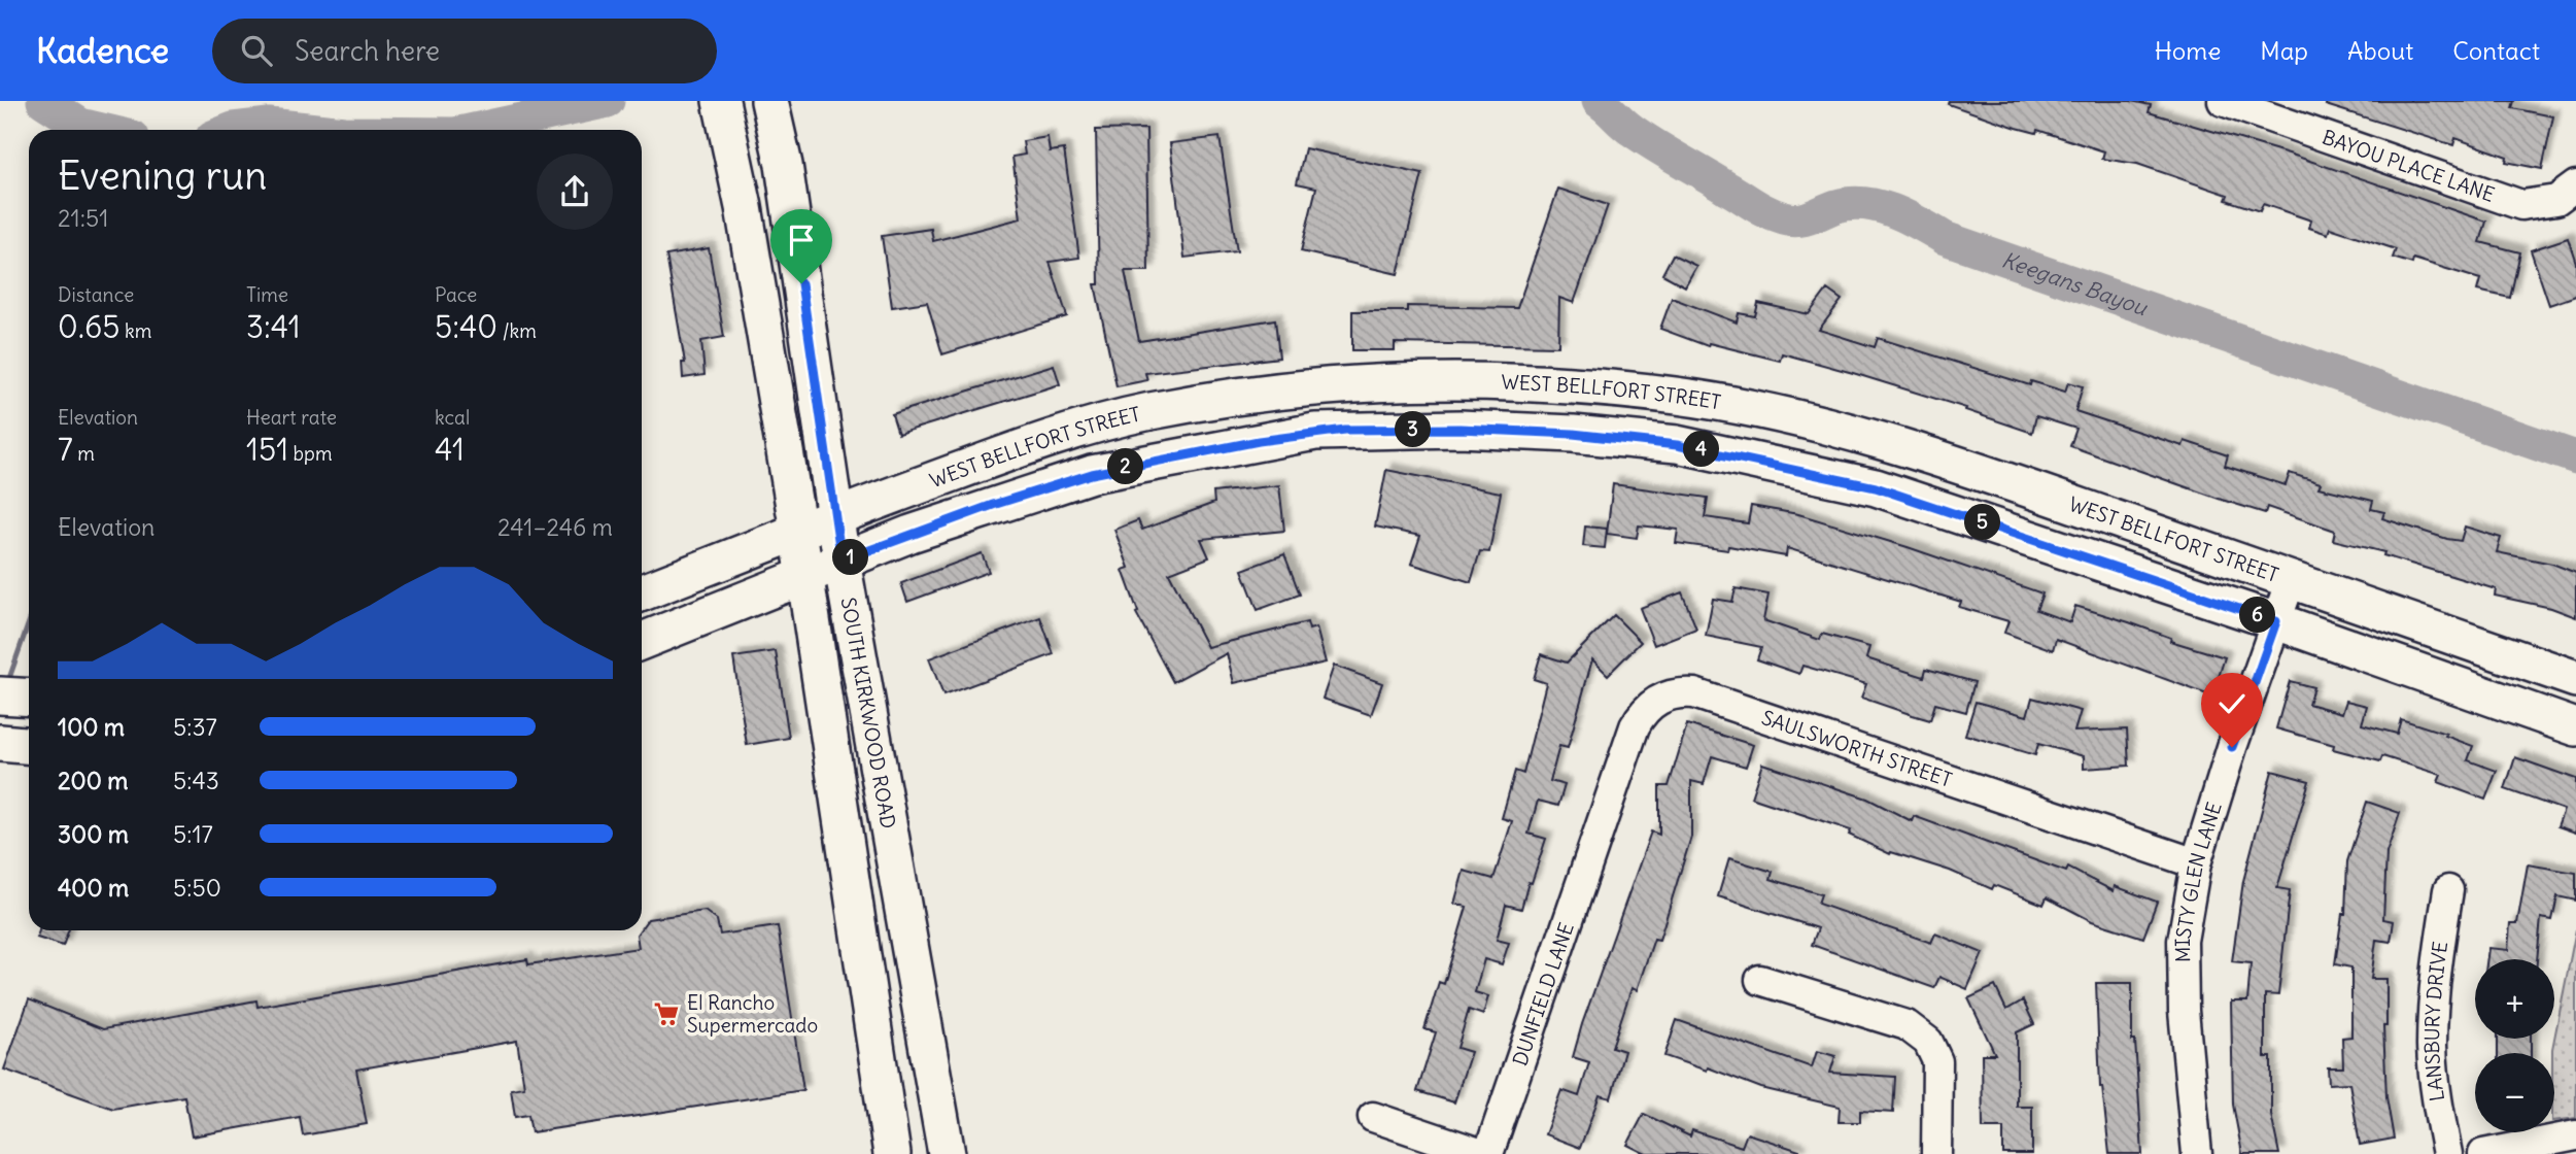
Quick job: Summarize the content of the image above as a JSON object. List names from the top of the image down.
{
  "streets": {
    "main road": ["WEST BELLFORT STREET", "SOUTH KIRKWOOD ROAD"],
    "street": [
      "BAYOU PLACE LANE",
      "SAULSWORTH STREET",
      "MISTY GLEN LANE",
      "DUNFIELD LANE",
      "LANSBURY DRIVE"
    ]
  },
  "crossings": [
    ["WEST BELLFORT STREET", "SOUTH KIRKWOOD ROAD"],
    ["WEST BELLFORT STREET", "MISTY GLEN LANE"],
    ["SAULSWORTH STREET", "MISTY GLEN LANE"],
    ["SAULSWORTH STREET", "DUNFIELD LANE"]
  ],
  "water": ["Keegans Bayou"],
  "places": {
    "supermarket": ["El Rancho Supermercado"]
  },
  "page": {
    "header": "Kadence",
    "search": "Search here",
    "nav": [
      "Home",
      "Map",
      "About",
      "Contact"
    ],
    "heading": ["Evening run", "21:51"],
    "stats": [
      ["Distance", "0.65 km"],
      ["Time", "3:41"],
      ["Pace", "5:40 /km"],
      ["Elevation", "7 m"],
      ["Heart rate", "151 bpm"],
      ["kcal", "41"]
    ],
    "pins": [
      "3",
      "4",
      "2",
      "5",
      "1",
      "6"
    ],
    "chart": ["Elevation", "241–246 m"],
    "list": [
      {
        "name": "100 m",
        "note": "5:37"
      },
      {
        "name": "200 m",
        "note": "5:43"
      },
      {
        "name": "300 m",
        "note": "5:17"
      },
      {
        "name": "400 m",
        "note": "5:50"
      }
    ],
    "map_buttons": ["+", "−"]
  }
}
